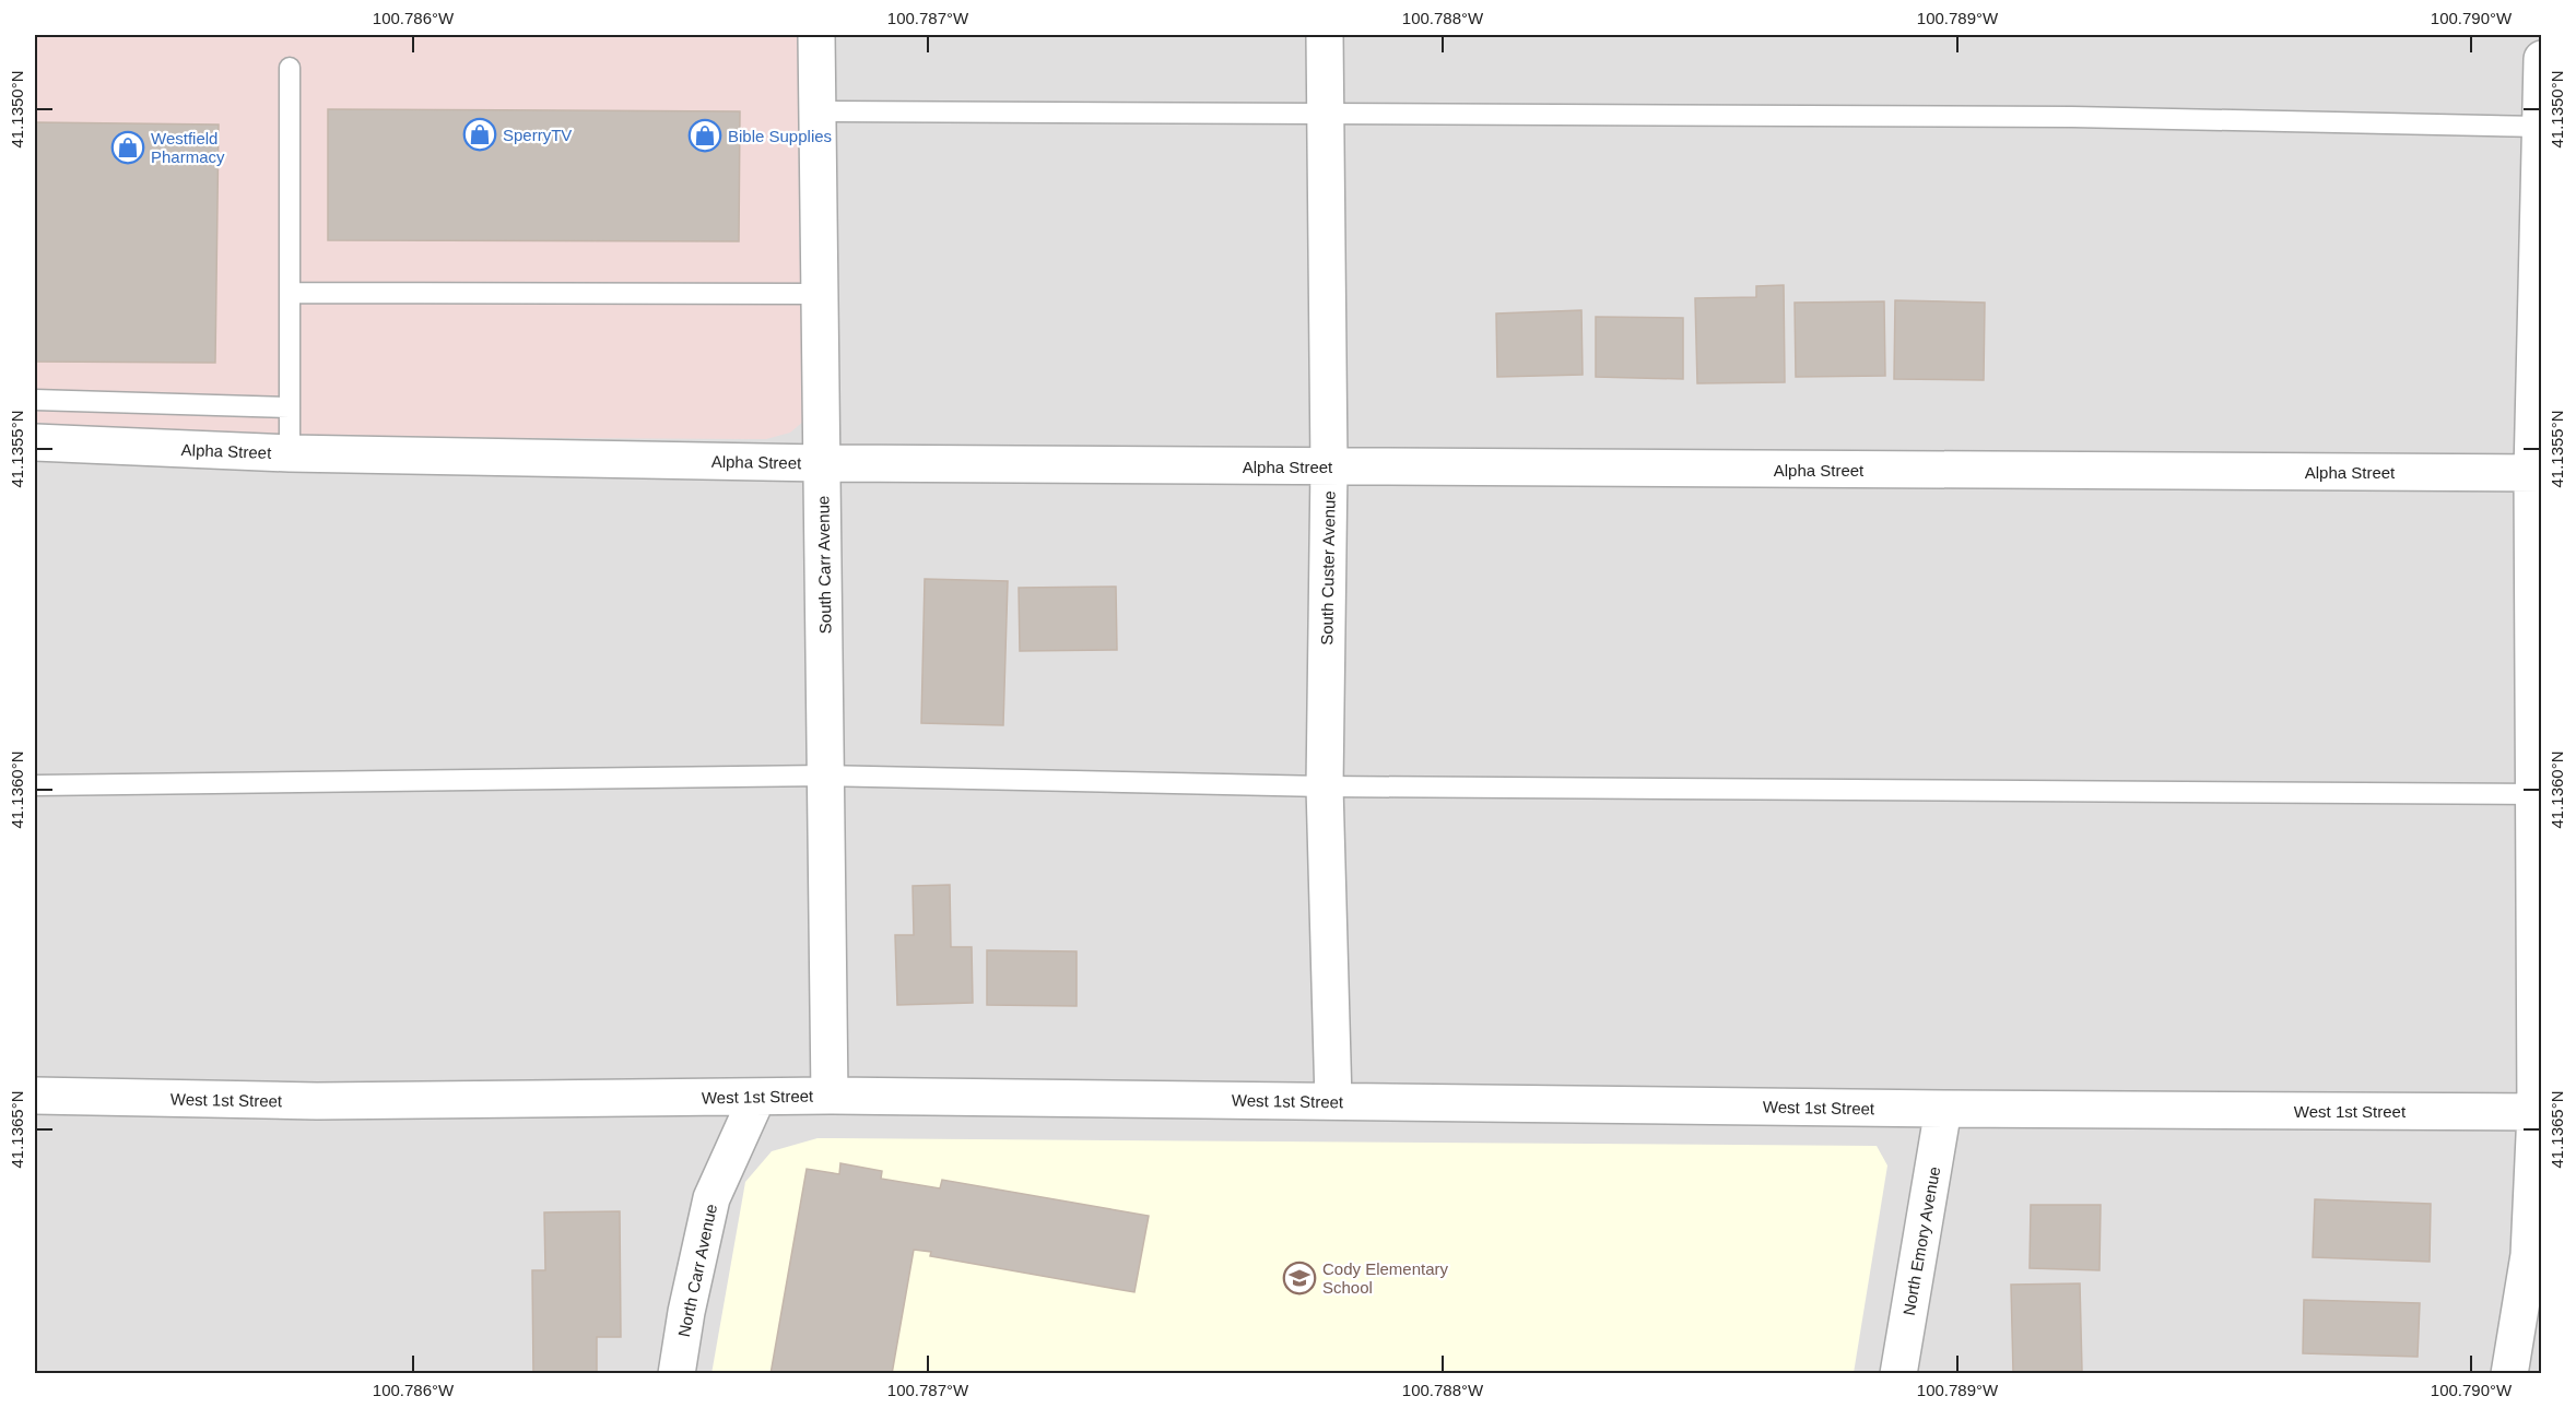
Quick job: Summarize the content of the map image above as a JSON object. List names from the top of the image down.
{
  "streets": {
    "street": [
      "Alpha Street",
      "South Carr Avenue",
      "South Custer Avenue",
      "West 1st Street",
      "North Emory Avenue",
      "North Carr Avenue"
    ]
  },
  "crossings": [
    ["Alpha Street", "South Carr Avenue"],
    ["Alpha Street", "South Custer Avenue"],
    ["South Carr Avenue", "West 1st Street"],
    ["South Custer Avenue", "West 1st Street"],
    ["West 1st Street", "North Emory Avenue"],
    ["West 1st Street", "North Carr Avenue"]
  ],
  "places": {
    "shop": ["SperryTV", "Bible Supplies", "Westfield Pharmacy"],
    "school or university": ["Cody Elementary School"]
  },
  "coordinates": [
    "100.786°W",
    "100.787°W",
    "100.788°W",
    "100.789°W",
    "100.790°W",
    "41.1350°N",
    "41.1355°N",
    "41.1360°N",
    "41.1365°N"
  ]
}
